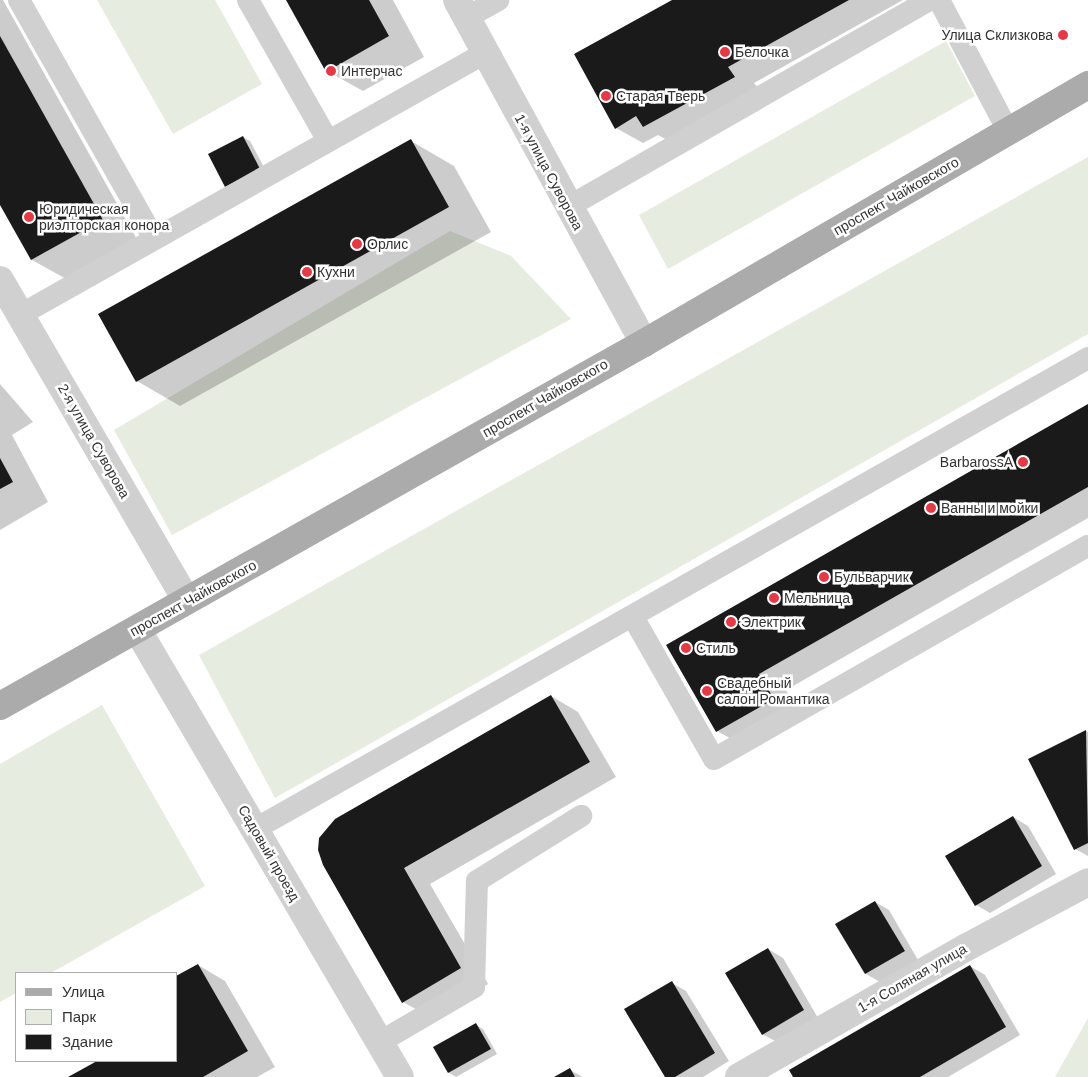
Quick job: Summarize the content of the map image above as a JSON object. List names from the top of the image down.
{
  "streets": {
    "main road": ["проспект Чайковского"],
    "street": [
      "1-я улица Суворова",
      "2-я улица Суворова",
      "Садовый проезд",
      "1-я Соляная улица"
    ]
  },
  "crossings": [
    ["1-я улица Суворова", "проспект Чайковского"],
    ["проспект Чайковского", "2-я улица Суворова"],
    ["проспект Чайковского", "Садовый проезд"]
  ],
  "places": [
    "Улица Склизкова",
    "Белочка",
    "Интерчас",
    "Старая Тверь",
    "Юридическая риэлторская конора",
    "Орлис",
    "Кухни",
    "BarbarossA",
    "Ванны и мойки",
    "Бульварчик",
    "Мельница",
    "Электрик",
    "Стиль",
    "Свадебный салон Романтика"
  ],
  "legend": ["Улица", "Парк", "Здание"]
}
